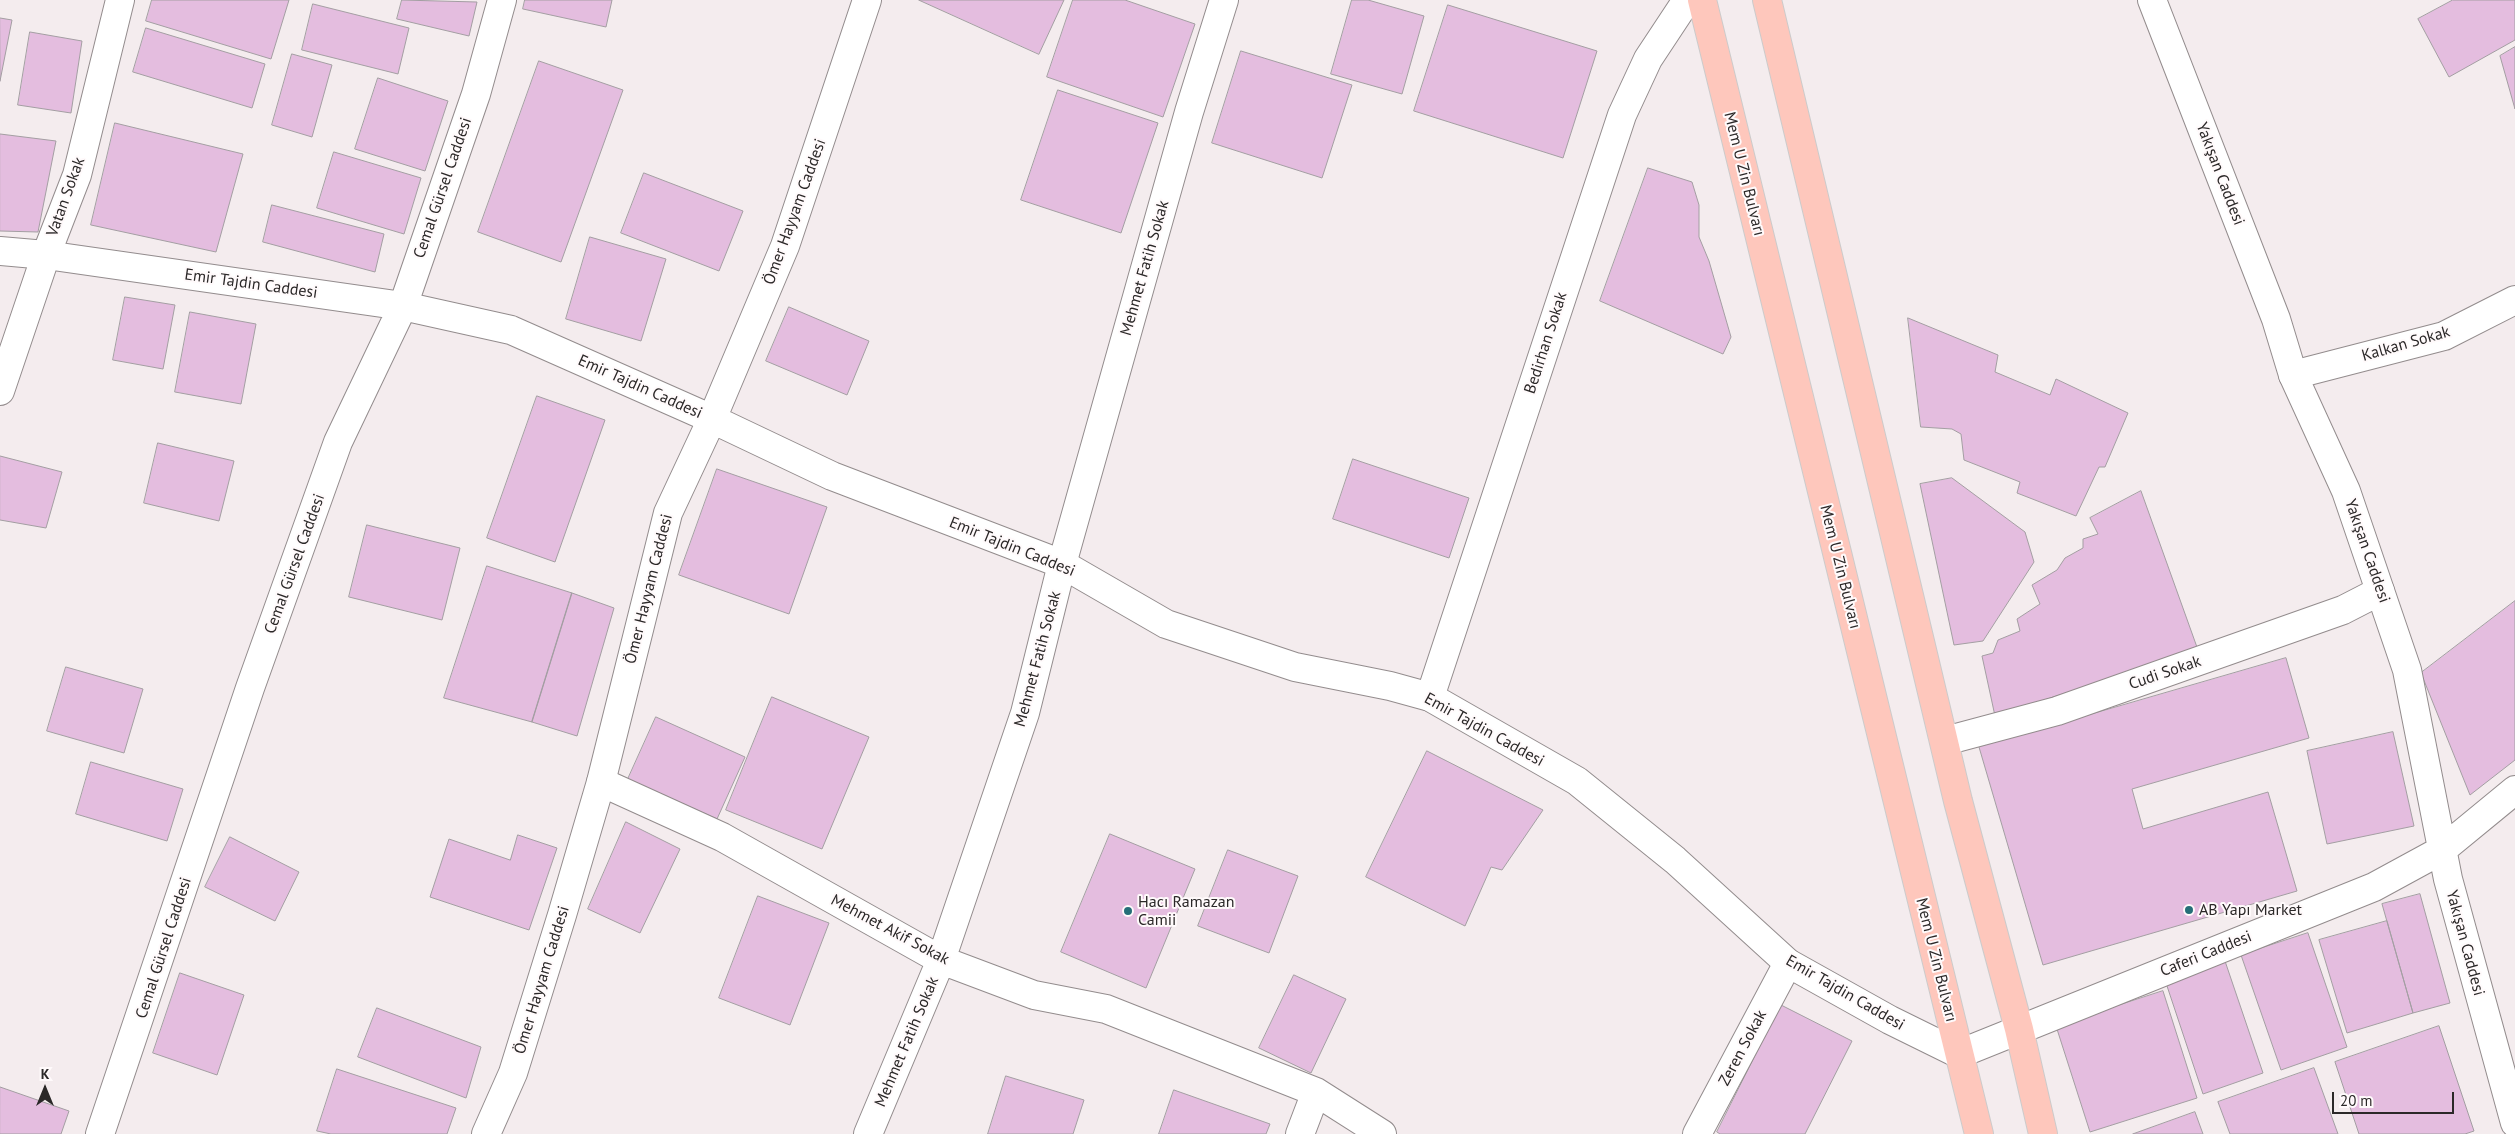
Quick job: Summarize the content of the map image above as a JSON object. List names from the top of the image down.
{
  "streets": {
    "main road": ["Mem U Zin Bulvarı"],
    "street": [
      "Yakışan Caddesi",
      "Cemal Gürsel Caddesi",
      "Vatan Sokak",
      "Ömer Hayyam Caddesi",
      "Mehmet Fatih Sokak",
      "Emir Tajdin Caddesi",
      "Bedirhan Sokak",
      "Kalkan Sokak",
      "Cudi Sokak",
      "Mehmet Akif Sokak",
      "Caferi Caddesi",
      "Zeren Sokak"
    ]
  },
  "crossings": [
    ["Mem U Zin Bulvarı", "Emir Tajdin Caddesi"],
    ["Yakışan Caddesi", "Kalkan Sokak"],
    ["Yakışan Caddesi", "Cudi Sokak"],
    ["Yakışan Caddesi", "Caferi Caddesi"],
    ["Cemal Gürsel Caddesi", "Emir Tajdin Caddesi"],
    ["Vatan Sokak", "Emir Tajdin Caddesi"],
    ["Ömer Hayyam Caddesi", "Emir Tajdin Caddesi"],
    ["Ömer Hayyam Caddesi", "Mehmet Akif Sokak"],
    ["Mehmet Fatih Sokak", "Emir Tajdin Caddesi"],
    ["Mehmet Fatih Sokak", "Mehmet Akif Sokak"],
    ["Emir Tajdin Caddesi", "Bedirhan Sokak"],
    ["Emir Tajdin Caddesi", "Zeren Sokak"]
  ],
  "places": ["AB Yapı Market", "Hacı Ramazan Camii"],
  "scale_bar": "20 m",
  "north": "top"
}
